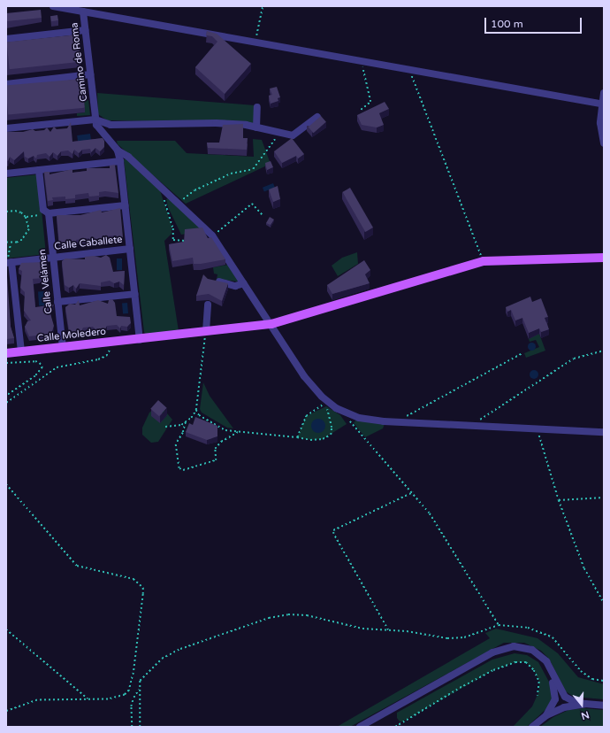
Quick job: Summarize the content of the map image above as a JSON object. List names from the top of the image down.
{
  "streets": {
    "main road": ["Calle Moledero"],
    "street": ["Camino de Roma", "Calle Caballete", "Calle Velámen"]
  },
  "crossings": [
    ["Calle Caballete", "Calle Velámen"],
    ["Calle Velámen", "Calle Moledero"]
  ],
  "scale_bar": "100 m",
  "north": "bottom"
}
